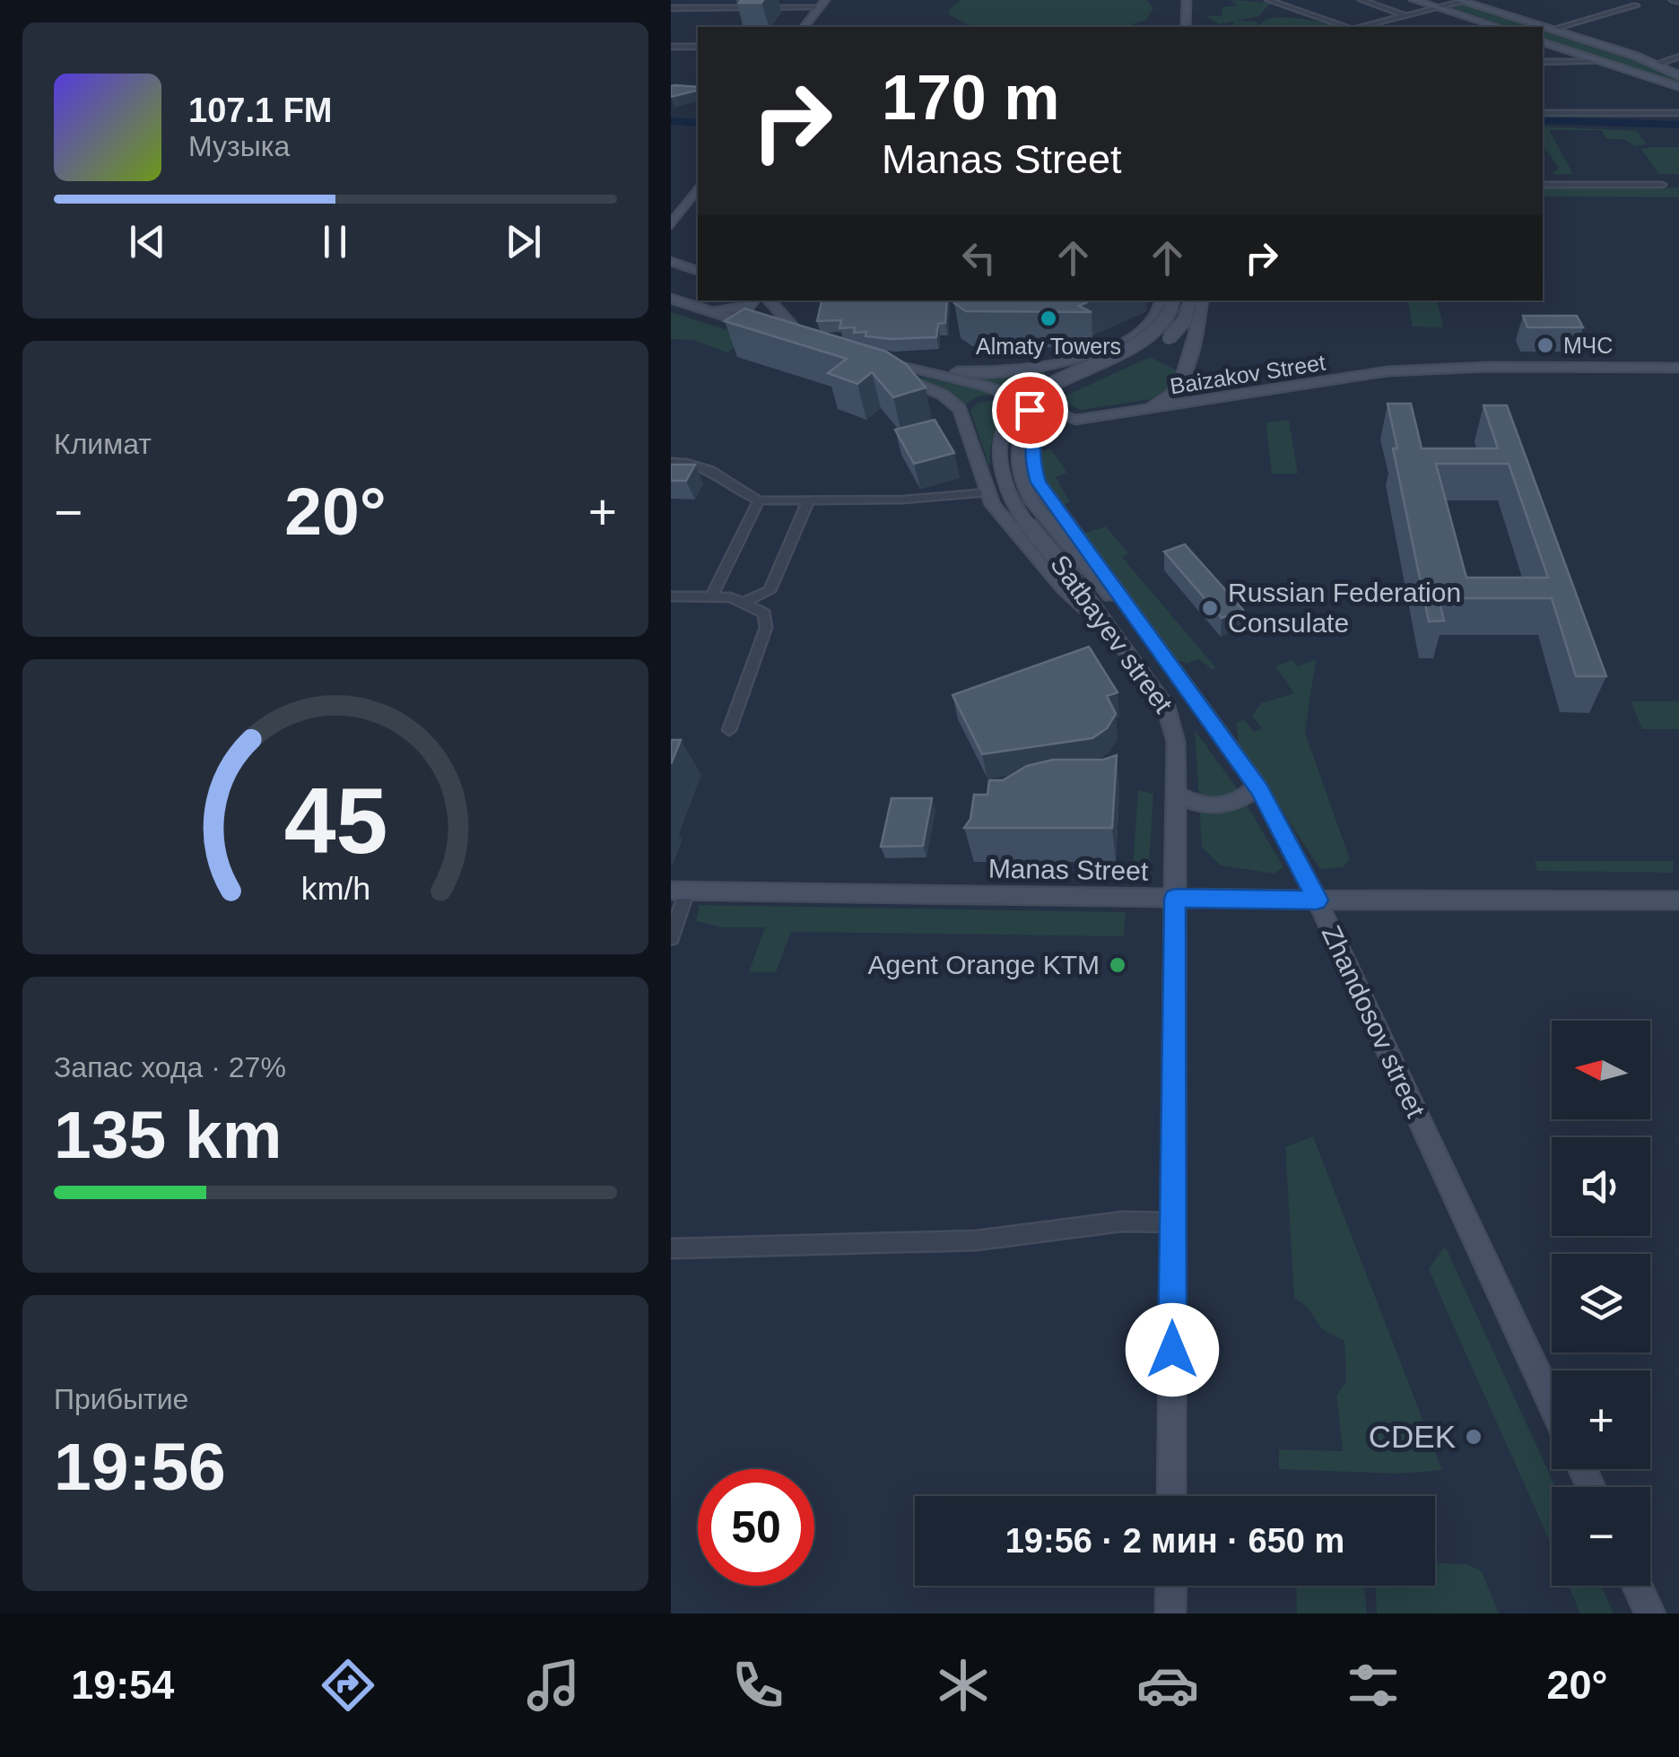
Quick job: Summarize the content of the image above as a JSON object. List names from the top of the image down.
{
  "streets": {
    "main road": [
      "Baizakov Street",
      "Satbayev street",
      "Manas Street",
      "Zhandosov street"
    ]
  },
  "crossings": [
    ["Satbayev street", "Manas Street"],
    ["Satbayev street", "Zhandosov street"],
    ["Manas Street", "Zhandosov street"]
  ],
  "places": [
    "Almaty Towers",
    "МЧС",
    "Russian Federation Consulate",
    "Agent Orange KTM",
    "CDEK"
  ],
  "north": "left",
  "page": {
    "turn": ["170 m", "Manas Street"],
    "song": ["107.1 FM", "Музыка"],
    "tile": [
      "Климат",
      ["Запас хода · 27%", "135 km"],
      ["Прибытие", "19:56"]
    ],
    "heat": ["−", "20°", "+"],
    "map_buttons": ["+", "−"],
    "limit": "50",
    "trip": "19:56 · 2 мин · 650 m",
    "tabs": ["19:54", "20°"],
    "gauge": ["45", "km/h"]
  }
}
